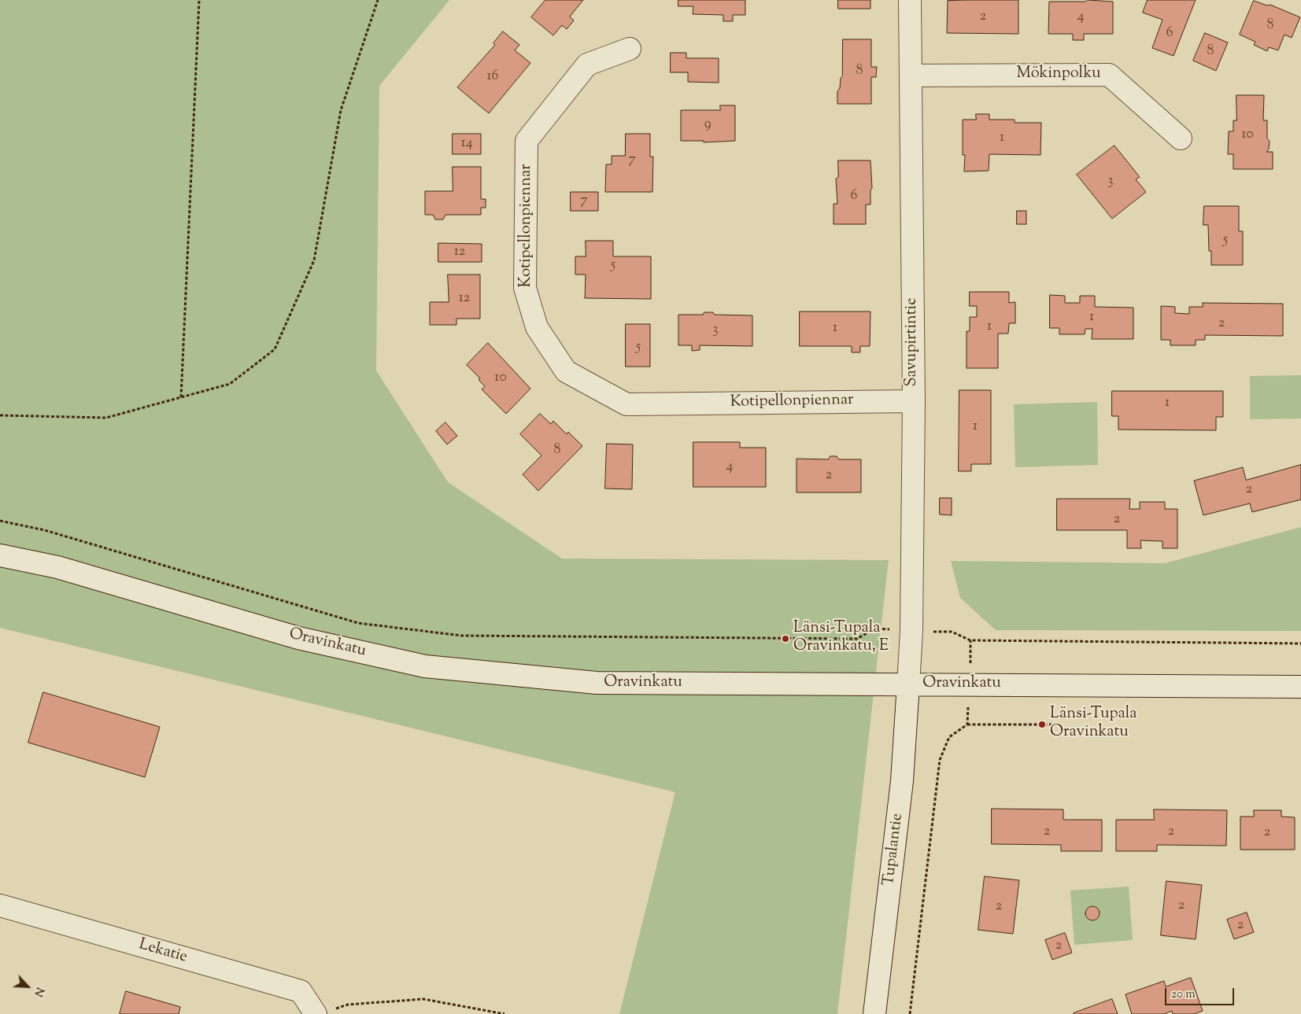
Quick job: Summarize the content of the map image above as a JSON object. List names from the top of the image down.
{
  "streets": {
    "street": [
      "Mökinpolku",
      "Kotipellonpiennar",
      "Savupirtintie",
      "Oravinkatu",
      "Tupalantie",
      "Lekatie"
    ]
  },
  "crossings": [
    ["Mökinpolku", "Savupirtintie"],
    ["Kotipellonpiennar", "Savupirtintie"],
    ["Savupirtintie", "Oravinkatu"],
    ["Savupirtintie", "Tupalantie"],
    ["Oravinkatu", "Tupalantie"]
  ],
  "places": ["Länsi-Tupala Oravinkatu, E", "Länsi-Tupala Oravinkatu"],
  "house_numbers": [
    "2",
    "4",
    "8",
    "6",
    "8",
    "8",
    "16",
    "9",
    "10",
    "1",
    "14",
    "7",
    "3",
    "6",
    "7",
    "5",
    "12",
    "5",
    "12",
    "1",
    "2",
    "1",
    "1",
    "3",
    "5",
    "10",
    "1",
    "1",
    "8",
    "4",
    "2",
    "2",
    "2",
    "2",
    "2",
    "2",
    "2",
    "2",
    "2",
    "2"
  ],
  "scale_bar": "20 m",
  "north": "bottom right"
}
